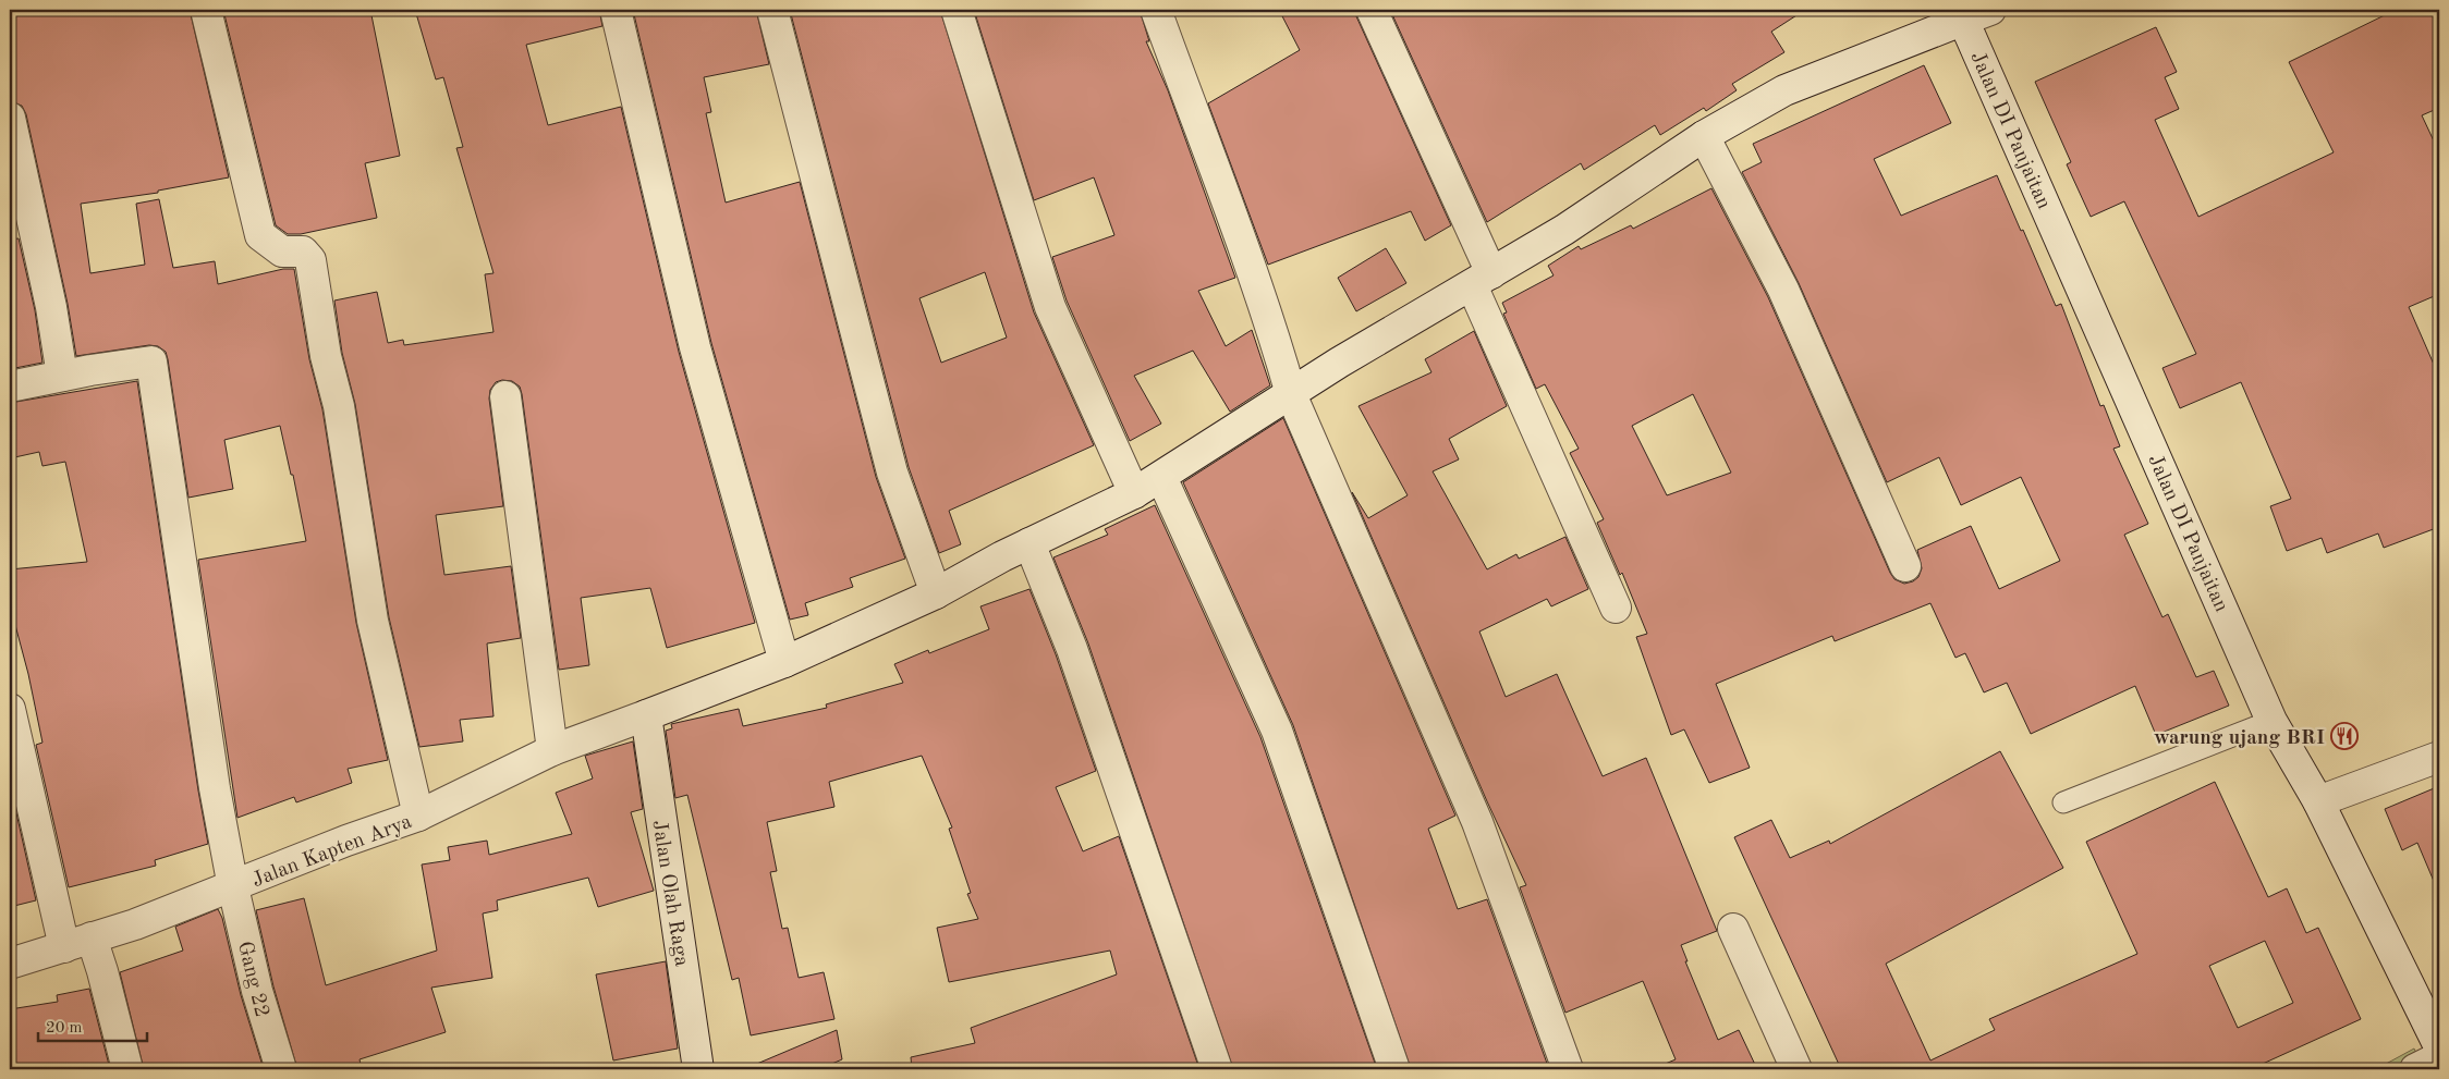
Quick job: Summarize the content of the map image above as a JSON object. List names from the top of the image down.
{
  "streets": {
    "street": [
      "Jalan DI Panjaitan",
      "Jalan Kapten Arya",
      "Jalan Olah Raga",
      "Gang 22"
    ]
  },
  "crossings": [
    ["Jalan DI Panjaitan", "Jalan Kapten Arya"],
    ["Jalan Kapten Arya", "Jalan Olah Raga"],
    ["Jalan Kapten Arya", "Gang 22"]
  ],
  "places": {
    "restaurant": ["warung ujang BRI"]
  },
  "scale_bar": "20 m"
}
